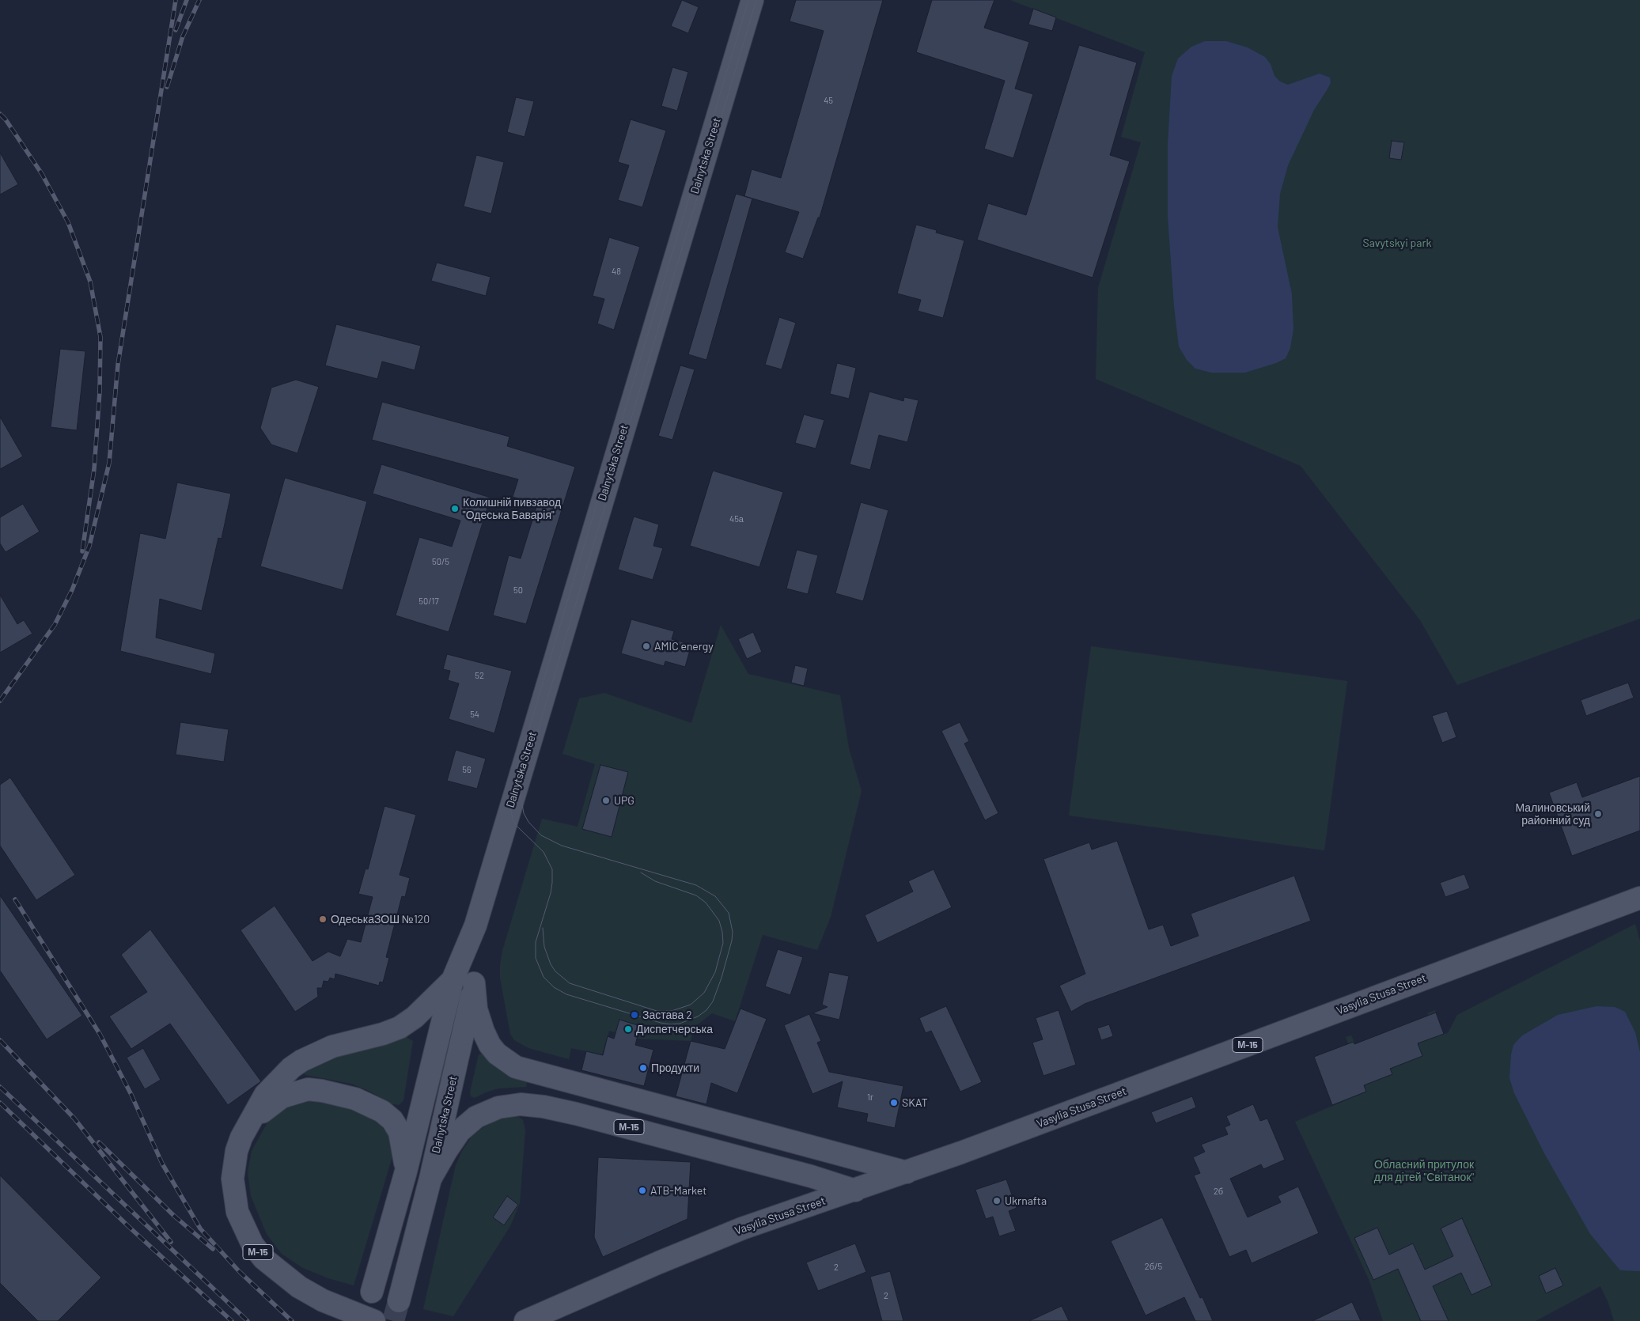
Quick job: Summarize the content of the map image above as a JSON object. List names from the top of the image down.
{
  "streets": {
    "main road": ["Dalnytska Street", "Vasylia Stusa Street", "М-15"]
  },
  "crossings": [
    ["Dalnytska Street", "М-15"],
    ["Vasylia Stusa Street", "М-15"]
  ],
  "parks": ["Savytskyi park", "Обласний притулок для дітей \"Світанок\""],
  "places": [
    "Колишній пивзавод \"Одеська Баварія\"",
    "AMIC energy",
    "UPG",
    "Малиновський районний суд",
    "ОдеськаЗОШ №120",
    "Застава 2",
    "Диспетчерська",
    "Продукти",
    "SKAT",
    "ATB-Market",
    "Ukrnafta"
  ],
  "house_numbers": [
    "45",
    "48",
    "45а",
    "50/5",
    "50",
    "50/17",
    "52",
    "54",
    "56",
    "1г",
    "2б",
    "2б/5",
    "2",
    "2"
  ]
}
